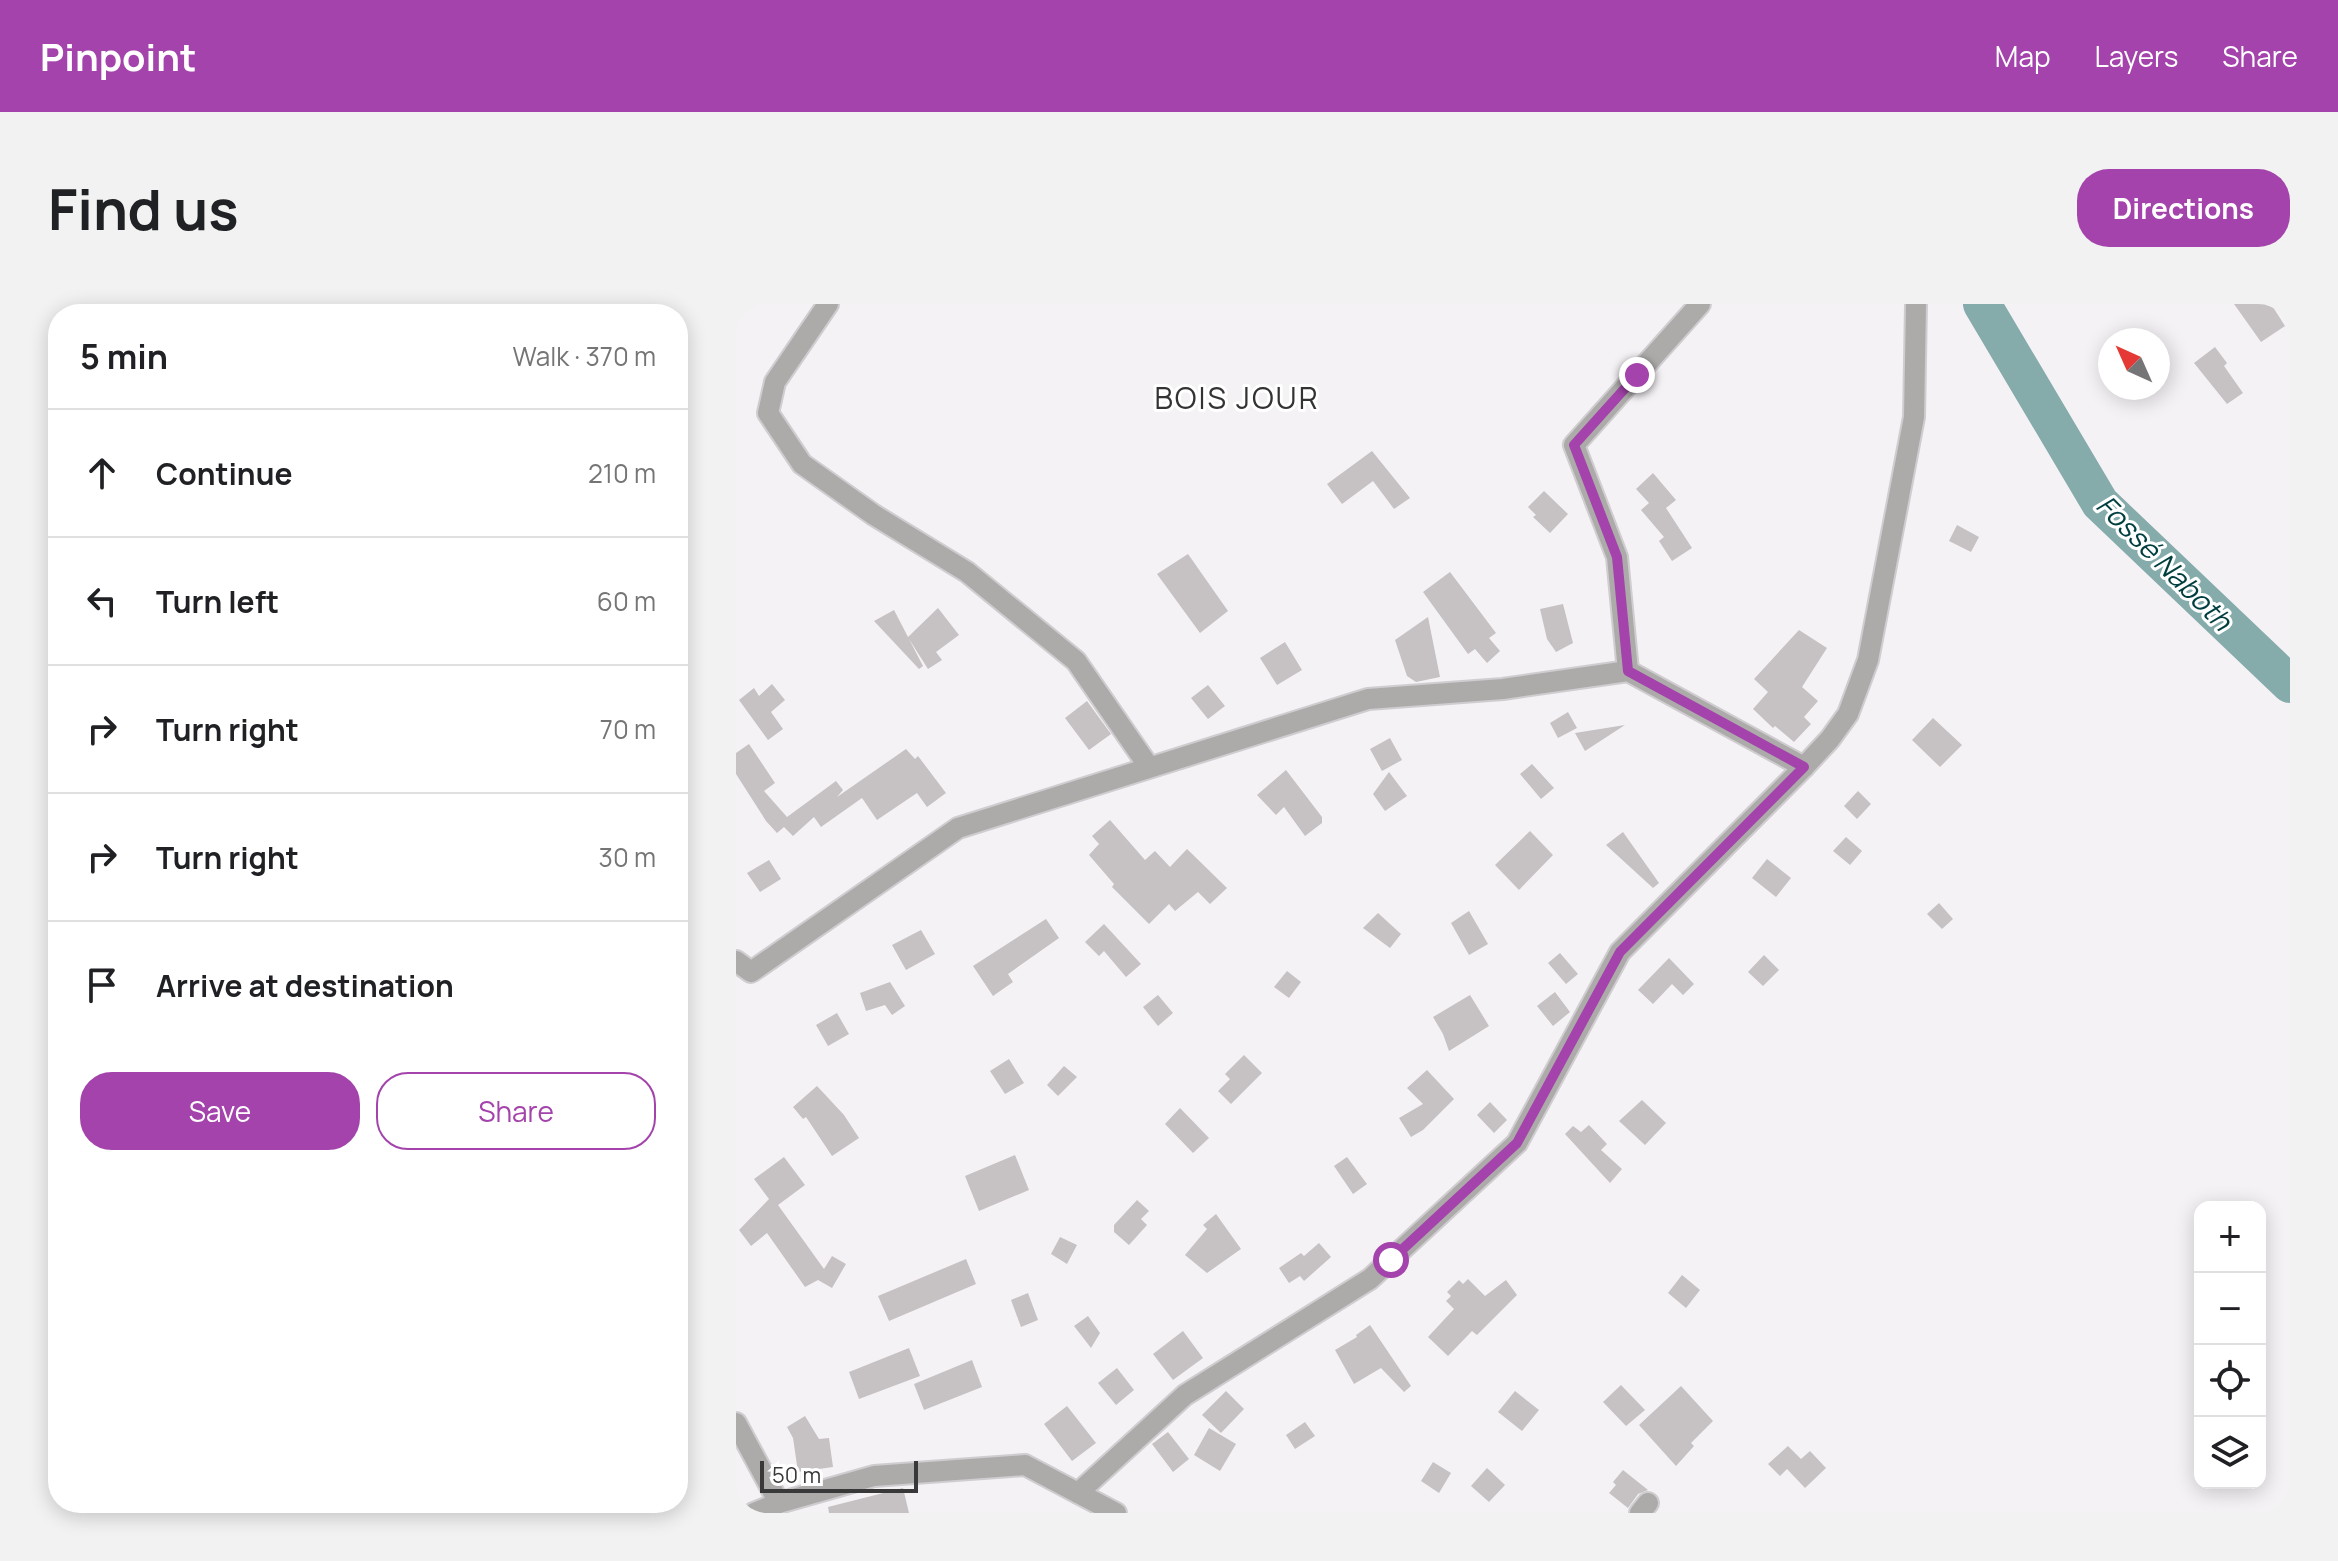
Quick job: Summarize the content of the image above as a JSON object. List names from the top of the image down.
{
  "districts": ["BOIS JOUR"],
  "water": ["Fossé Naboth"],
  "scale_bar": "50 m",
  "north": "top left",
  "page": {
    "header": "Pinpoint",
    "nav": ["Map", "Layers", "Share"],
    "buttons": [
      "Directions",
      ["Save", "Share"]
    ],
    "title": "Find us",
    "heading": ["5 min", "Walk · 370 m"],
    "list": [
      ["Continue", "210 m"],
      ["Turn left", "60 m"],
      ["Turn right", "70 m"],
      ["Turn right", "30 m"],
      "Arrive at destination"
    ],
    "map_buttons": ["+", "−"],
    "scale": "50 m"
  }
}
